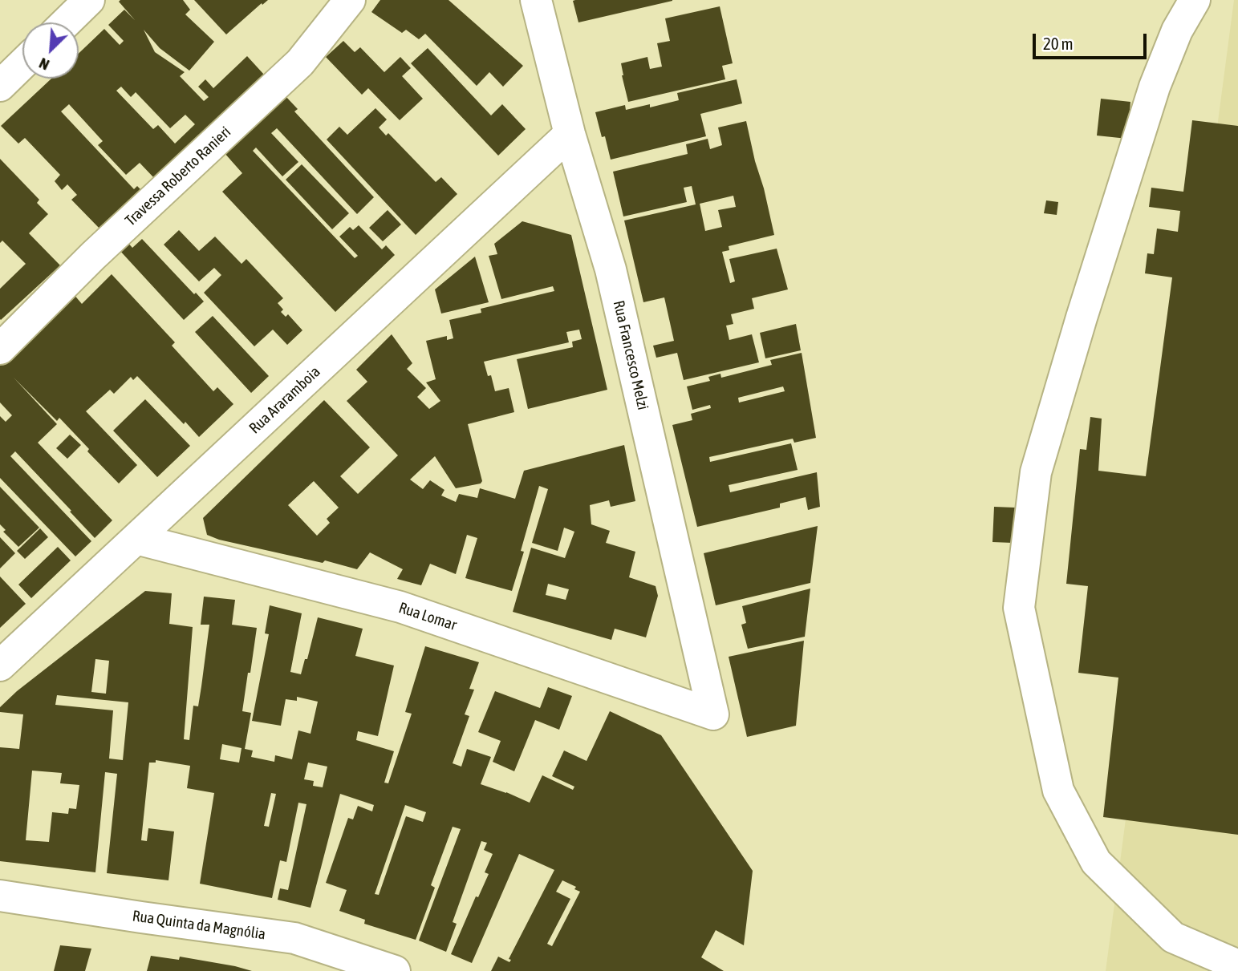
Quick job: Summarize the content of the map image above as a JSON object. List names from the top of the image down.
{
  "streets": {
    "street": [
      "Travessa Roberto Ranieri",
      "Rua Francesco Melzi",
      "Rua Araramboia",
      "Rua Lomar",
      "Rua Quinta da Magnólia"
    ]
  },
  "crossings": [
    ["Rua Francesco Melzi", "Rua Araramboia"],
    ["Rua Francesco Melzi", "Rua Lomar"],
    ["Rua Araramboia", "Rua Lomar"]
  ],
  "scale_bar": "20 m",
  "north": "bottom left"
}
